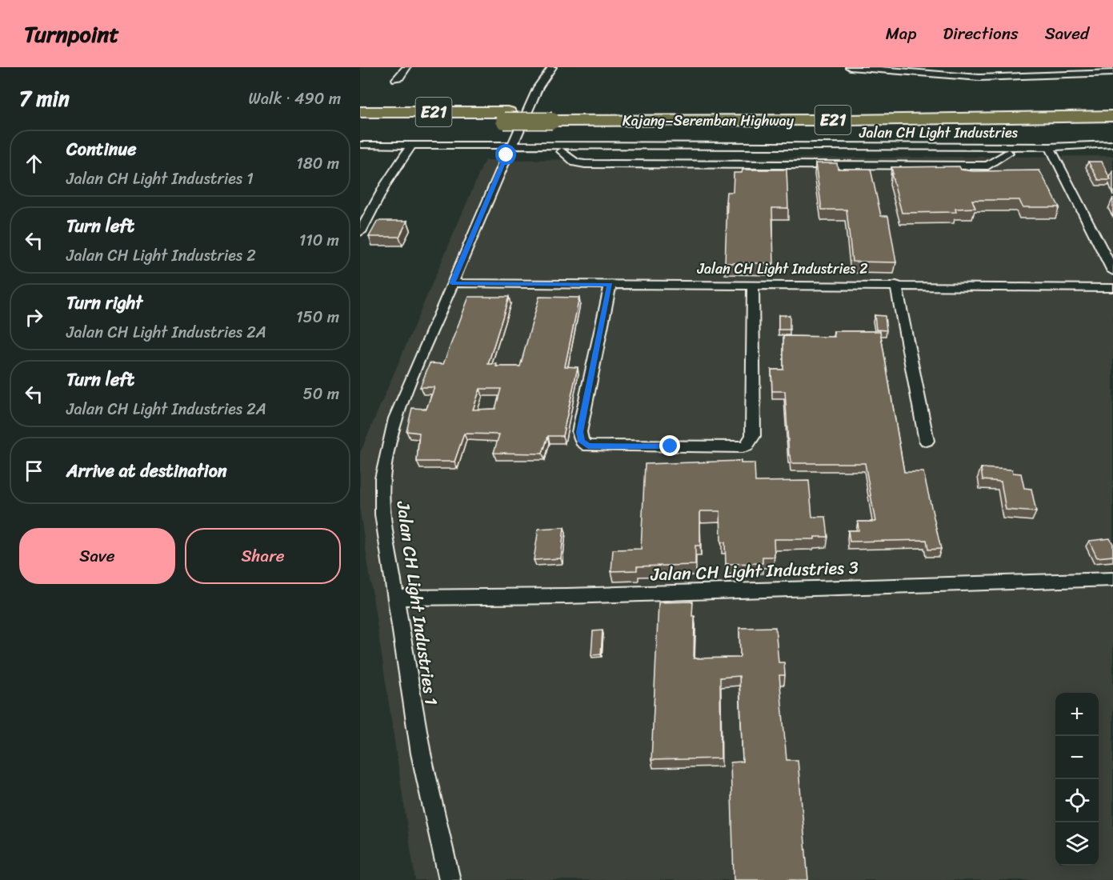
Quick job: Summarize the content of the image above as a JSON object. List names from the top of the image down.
{
  "streets": {
    "highway": ["E21", "Kajang–Seremban Highway"],
    "street": [
      "Jalan CH Light Industries",
      "Jalan CH Light Industries 2",
      "Jalan CH Light Industries 3",
      "Jalan CH Light Industries 1"
    ]
  },
  "crossings": [
    ["Jalan CH Light Industries", "Jalan CH Light Industries 1"],
    ["Jalan CH Light Industries 2", "Jalan CH Light Industries 1"],
    ["Jalan CH Light Industries 3", "Jalan CH Light Industries 1"]
  ],
  "page": {
    "header": "Turnpoint",
    "nav": ["Map", "Directions", "Saved"],
    "heading": ["7 min", "Walk · 490 m"],
    "list": [
      ["Continue", "Jalan CH Light Industries 1", "180 m"],
      ["Turn left", "Jalan CH Light Industries 2", "110 m"],
      ["Turn right", "Jalan CH Light Industries 2A", "150 m"],
      ["Turn left", "Jalan CH Light Industries 2A", "50 m"],
      "Arrive at destination"
    ],
    "buttons": ["Save", "Share"],
    "map_buttons": ["+", "−"]
  }
}
